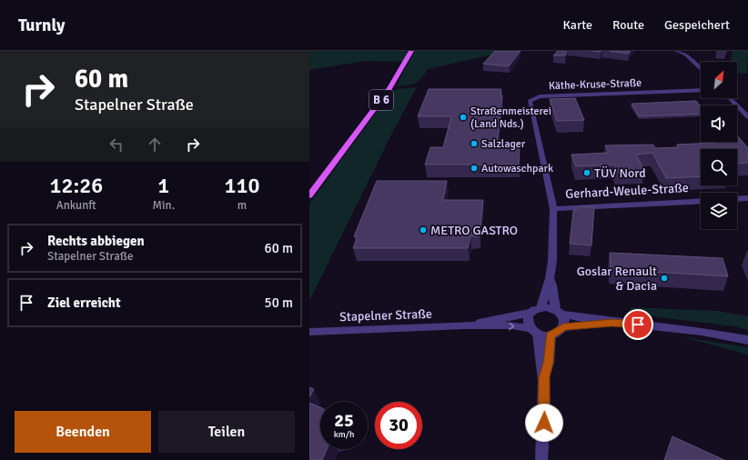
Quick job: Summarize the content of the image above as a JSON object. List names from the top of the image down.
{
  "streets": {
    "main road": ["B 6"],
    "street": ["Käthe-Kruse-Straße", "Gerhard-Weule-Straße", "Stapelner Straße"]
  },
  "crossings": [
    ["Käthe-Kruse-Straße", "Gerhard-Weule-Straße"],
    ["Gerhard-Weule-Straße", "Stapelner Straße"]
  ],
  "places": [
    "Straßenmeisterei (Land Nds.)",
    "Salzlager",
    "Autowaschpark",
    "TÜV Nord",
    "METRO GASTRO",
    "Goslar Renault & Dacia"
  ],
  "north": "top right",
  "page": {
    "header": "Turnly",
    "nav": ["Karte", "Route", "Gespeichert"],
    "turn": ["60 m", "Stapelner Straße"],
    "eta": [
      "12:26",
      "Ankunft",
      "1",
      "Min.",
      "110",
      "m"
    ],
    "list": [
      {
        "name": "Rechts abbiegen",
        "note": "Stapelner Straße",
        "value": "60 m"
      },
      {
        "name": "Ziel erreicht",
        "value": "50 m"
      }
    ],
    "speed": "25 km/h",
    "limit": "30",
    "buttons": ["Beenden", "Teilen"]
  }
}
